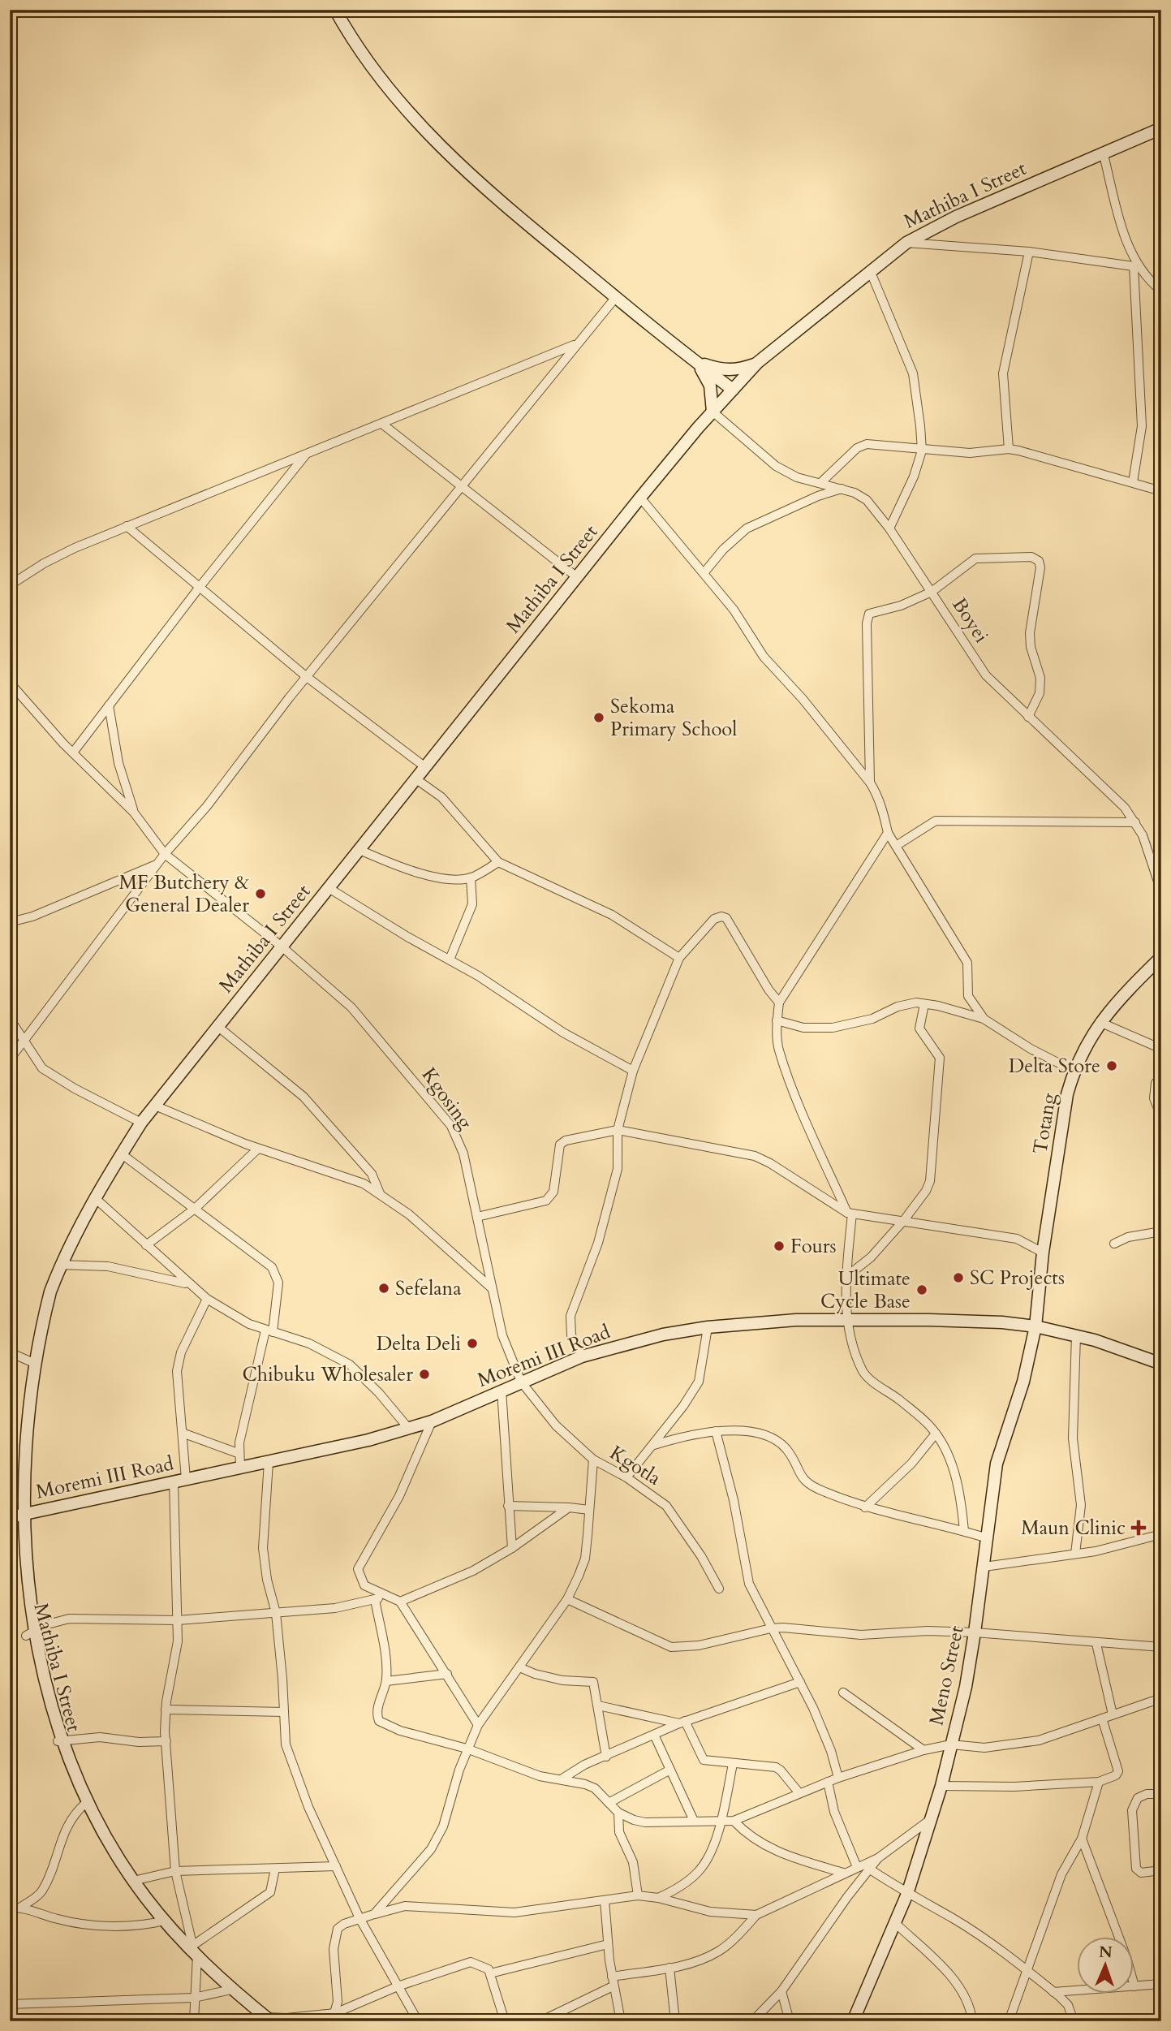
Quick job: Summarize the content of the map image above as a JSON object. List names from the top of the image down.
{
  "streets": {
    "street": [
      "Mathiba I Street",
      "Boyei",
      "Kgosing",
      "Totang",
      "Moremi III Road",
      "Kgotla",
      "Meno Street"
    ]
  },
  "crossings": [
    ["Mathiba I Street", "Boyei"],
    ["Mathiba I Street", "Kgosing"],
    ["Mathiba I Street", "Moremi III Road"],
    ["Kgosing", "Moremi III Road"],
    ["Kgosing", "Kgotla"],
    ["Totang", "Moremi III Road"],
    ["Totang", "Meno Street"],
    ["Moremi III Road", "Kgotla"],
    ["Moremi III Road", "Meno Street"]
  ],
  "places": {
    "other": [
      "Sekoma Primary School",
      "MF Butchery & General Dealer",
      "Delta Store",
      "Fours",
      "SC Projects",
      "Sefelana",
      "Ultimate Cycle Base",
      "Delta Deli",
      "Chibuku Wholesaler"
    ],
    "health": ["Maun Clinic"]
  },
  "north": "top"
}
